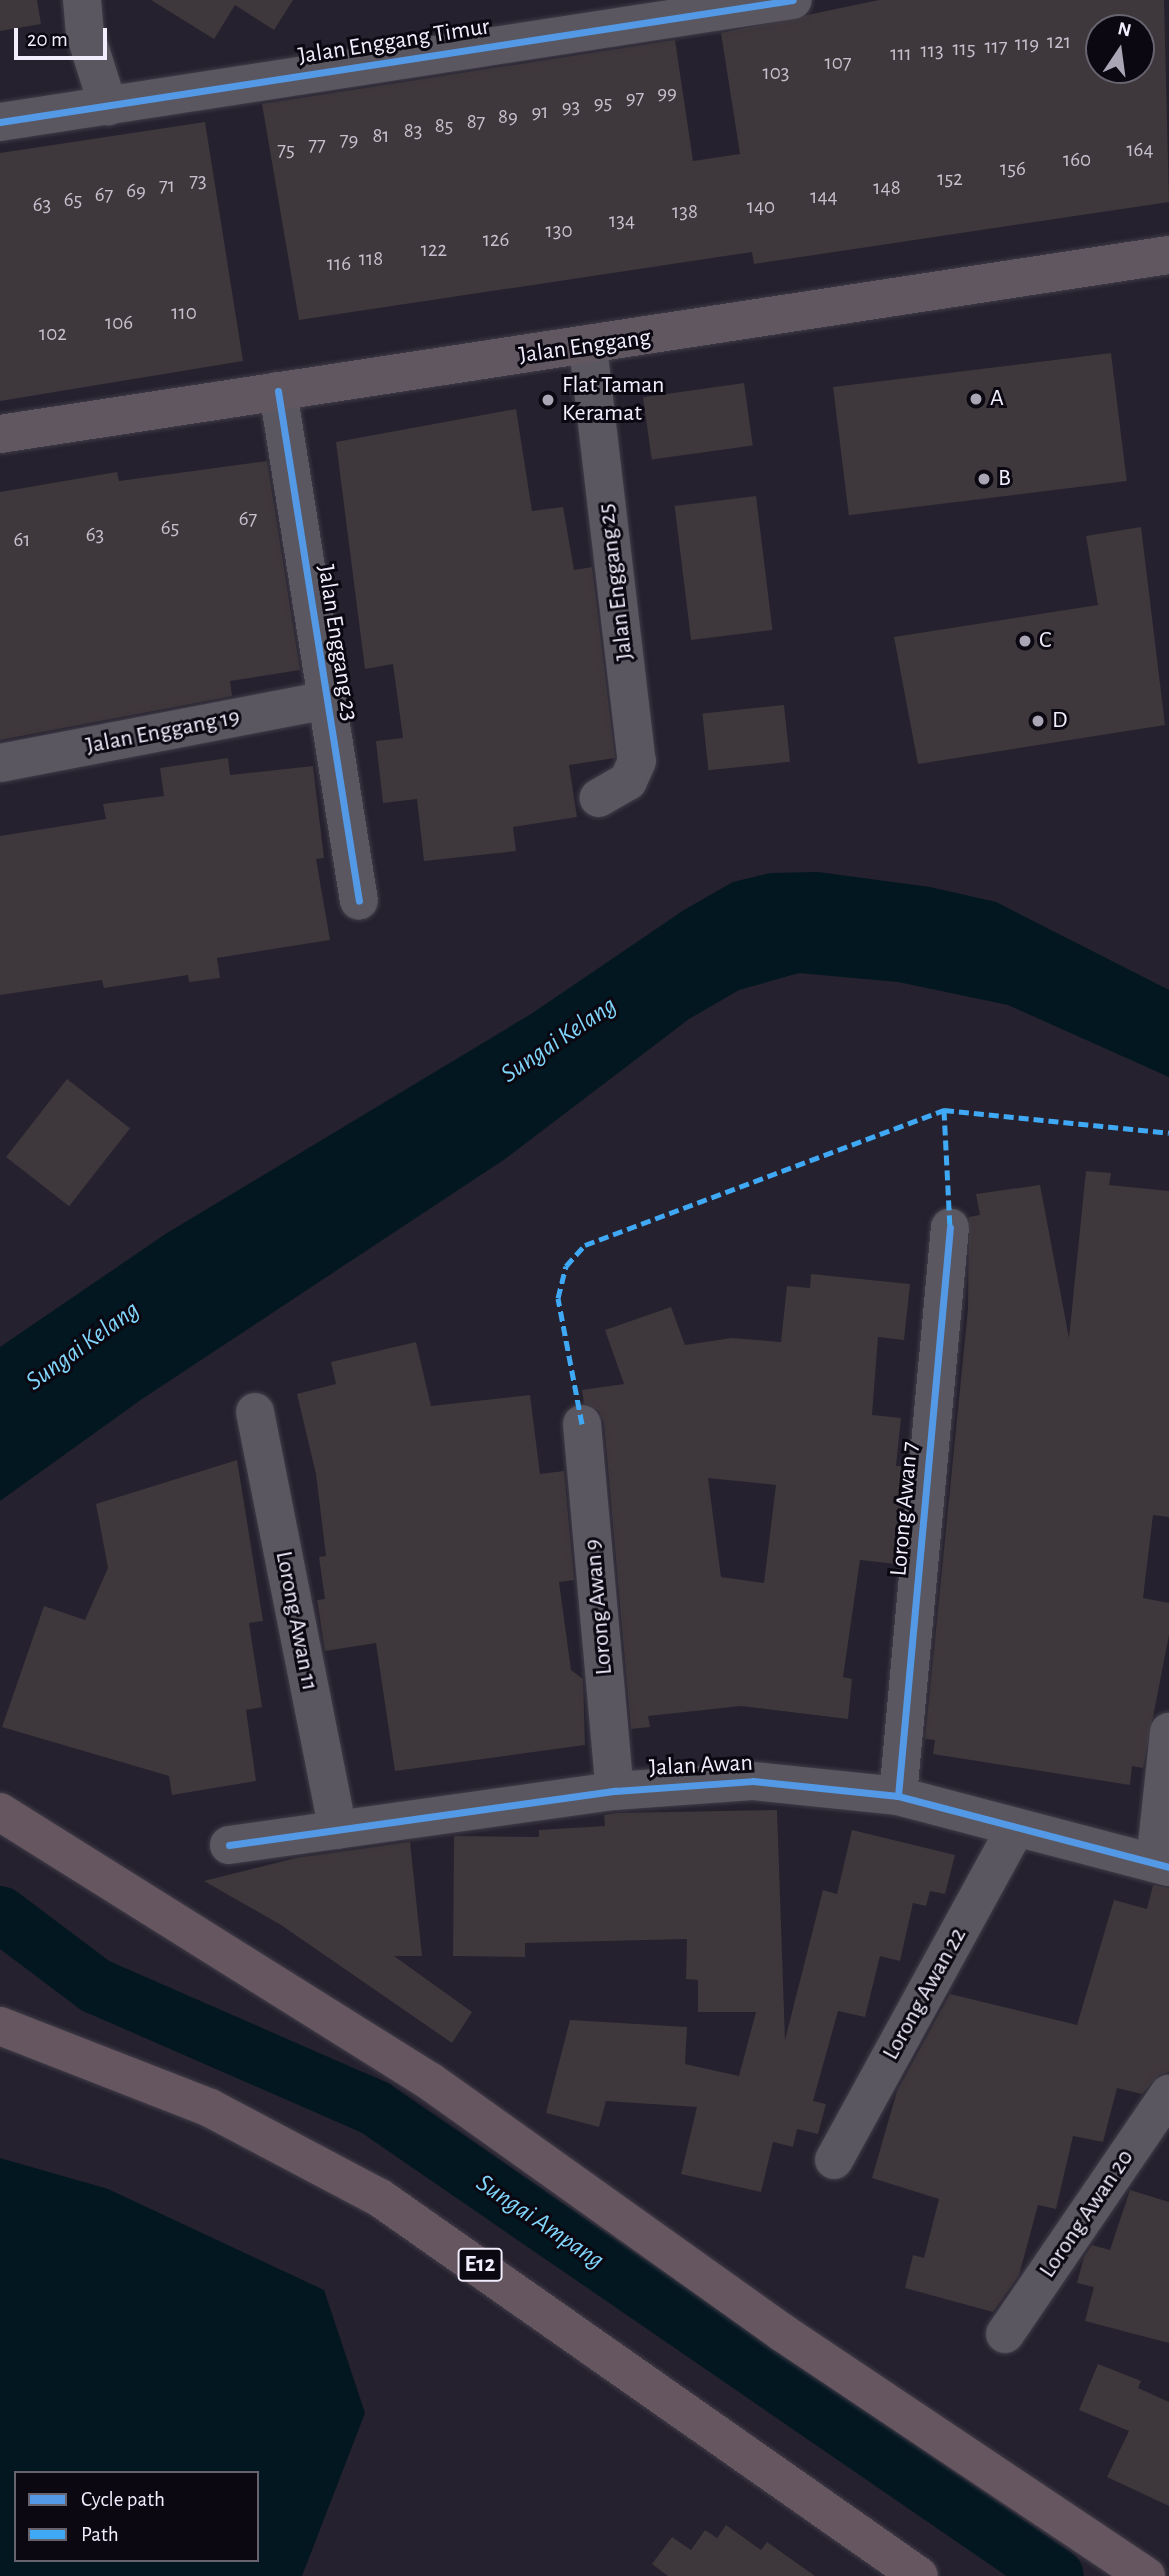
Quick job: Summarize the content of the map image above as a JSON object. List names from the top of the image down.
{
  "streets": {
    "highway": ["E12"],
    "main road": ["Jalan Enggang"],
    "street": [
      "Jalan Enggang Timur",
      "Jalan Enggang 25",
      "Jalan Enggang 23",
      "Jalan Enggang 19",
      "Lorong Awan 7",
      "Lorong Awan 9",
      "Lorong Awan 11",
      "Jalan Awan",
      "Lorong Awan 22",
      "Lorong Awan 20"
    ]
  },
  "crossings": [
    ["Jalan Enggang", "Jalan Enggang 25"],
    ["Jalan Enggang", "Jalan Enggang 23"],
    ["Jalan Enggang 23", "Jalan Enggang 19"],
    ["Lorong Awan 7", "Jalan Awan"],
    ["Lorong Awan 9", "Jalan Awan"],
    ["Lorong Awan 11", "Jalan Awan"],
    ["Jalan Awan", "Lorong Awan 22"]
  ],
  "water": ["Sungai Kelang", "Sungai Ampang"],
  "places": [
    "A",
    "Flat Taman Keramat",
    "B",
    "C",
    "D"
  ],
  "house_numbers": [
    "121",
    "119",
    "117",
    "115",
    "113",
    "111",
    "107",
    "103",
    "99",
    "97",
    "95",
    "93",
    "91",
    "89",
    "87",
    "85",
    "83",
    "81",
    "79",
    "77",
    "75",
    "164",
    "160",
    "156",
    "152",
    "73",
    "71",
    "148",
    "69",
    "67",
    "144",
    "65",
    "63",
    "140",
    "138",
    "134",
    "130",
    "126",
    "122",
    "118",
    "116",
    "110",
    "106",
    "102",
    "67",
    "65",
    "63",
    "61"
  ],
  "legend": ["Cycle path", "Path"],
  "scale_bar": "20 m",
  "north": "top"
}
